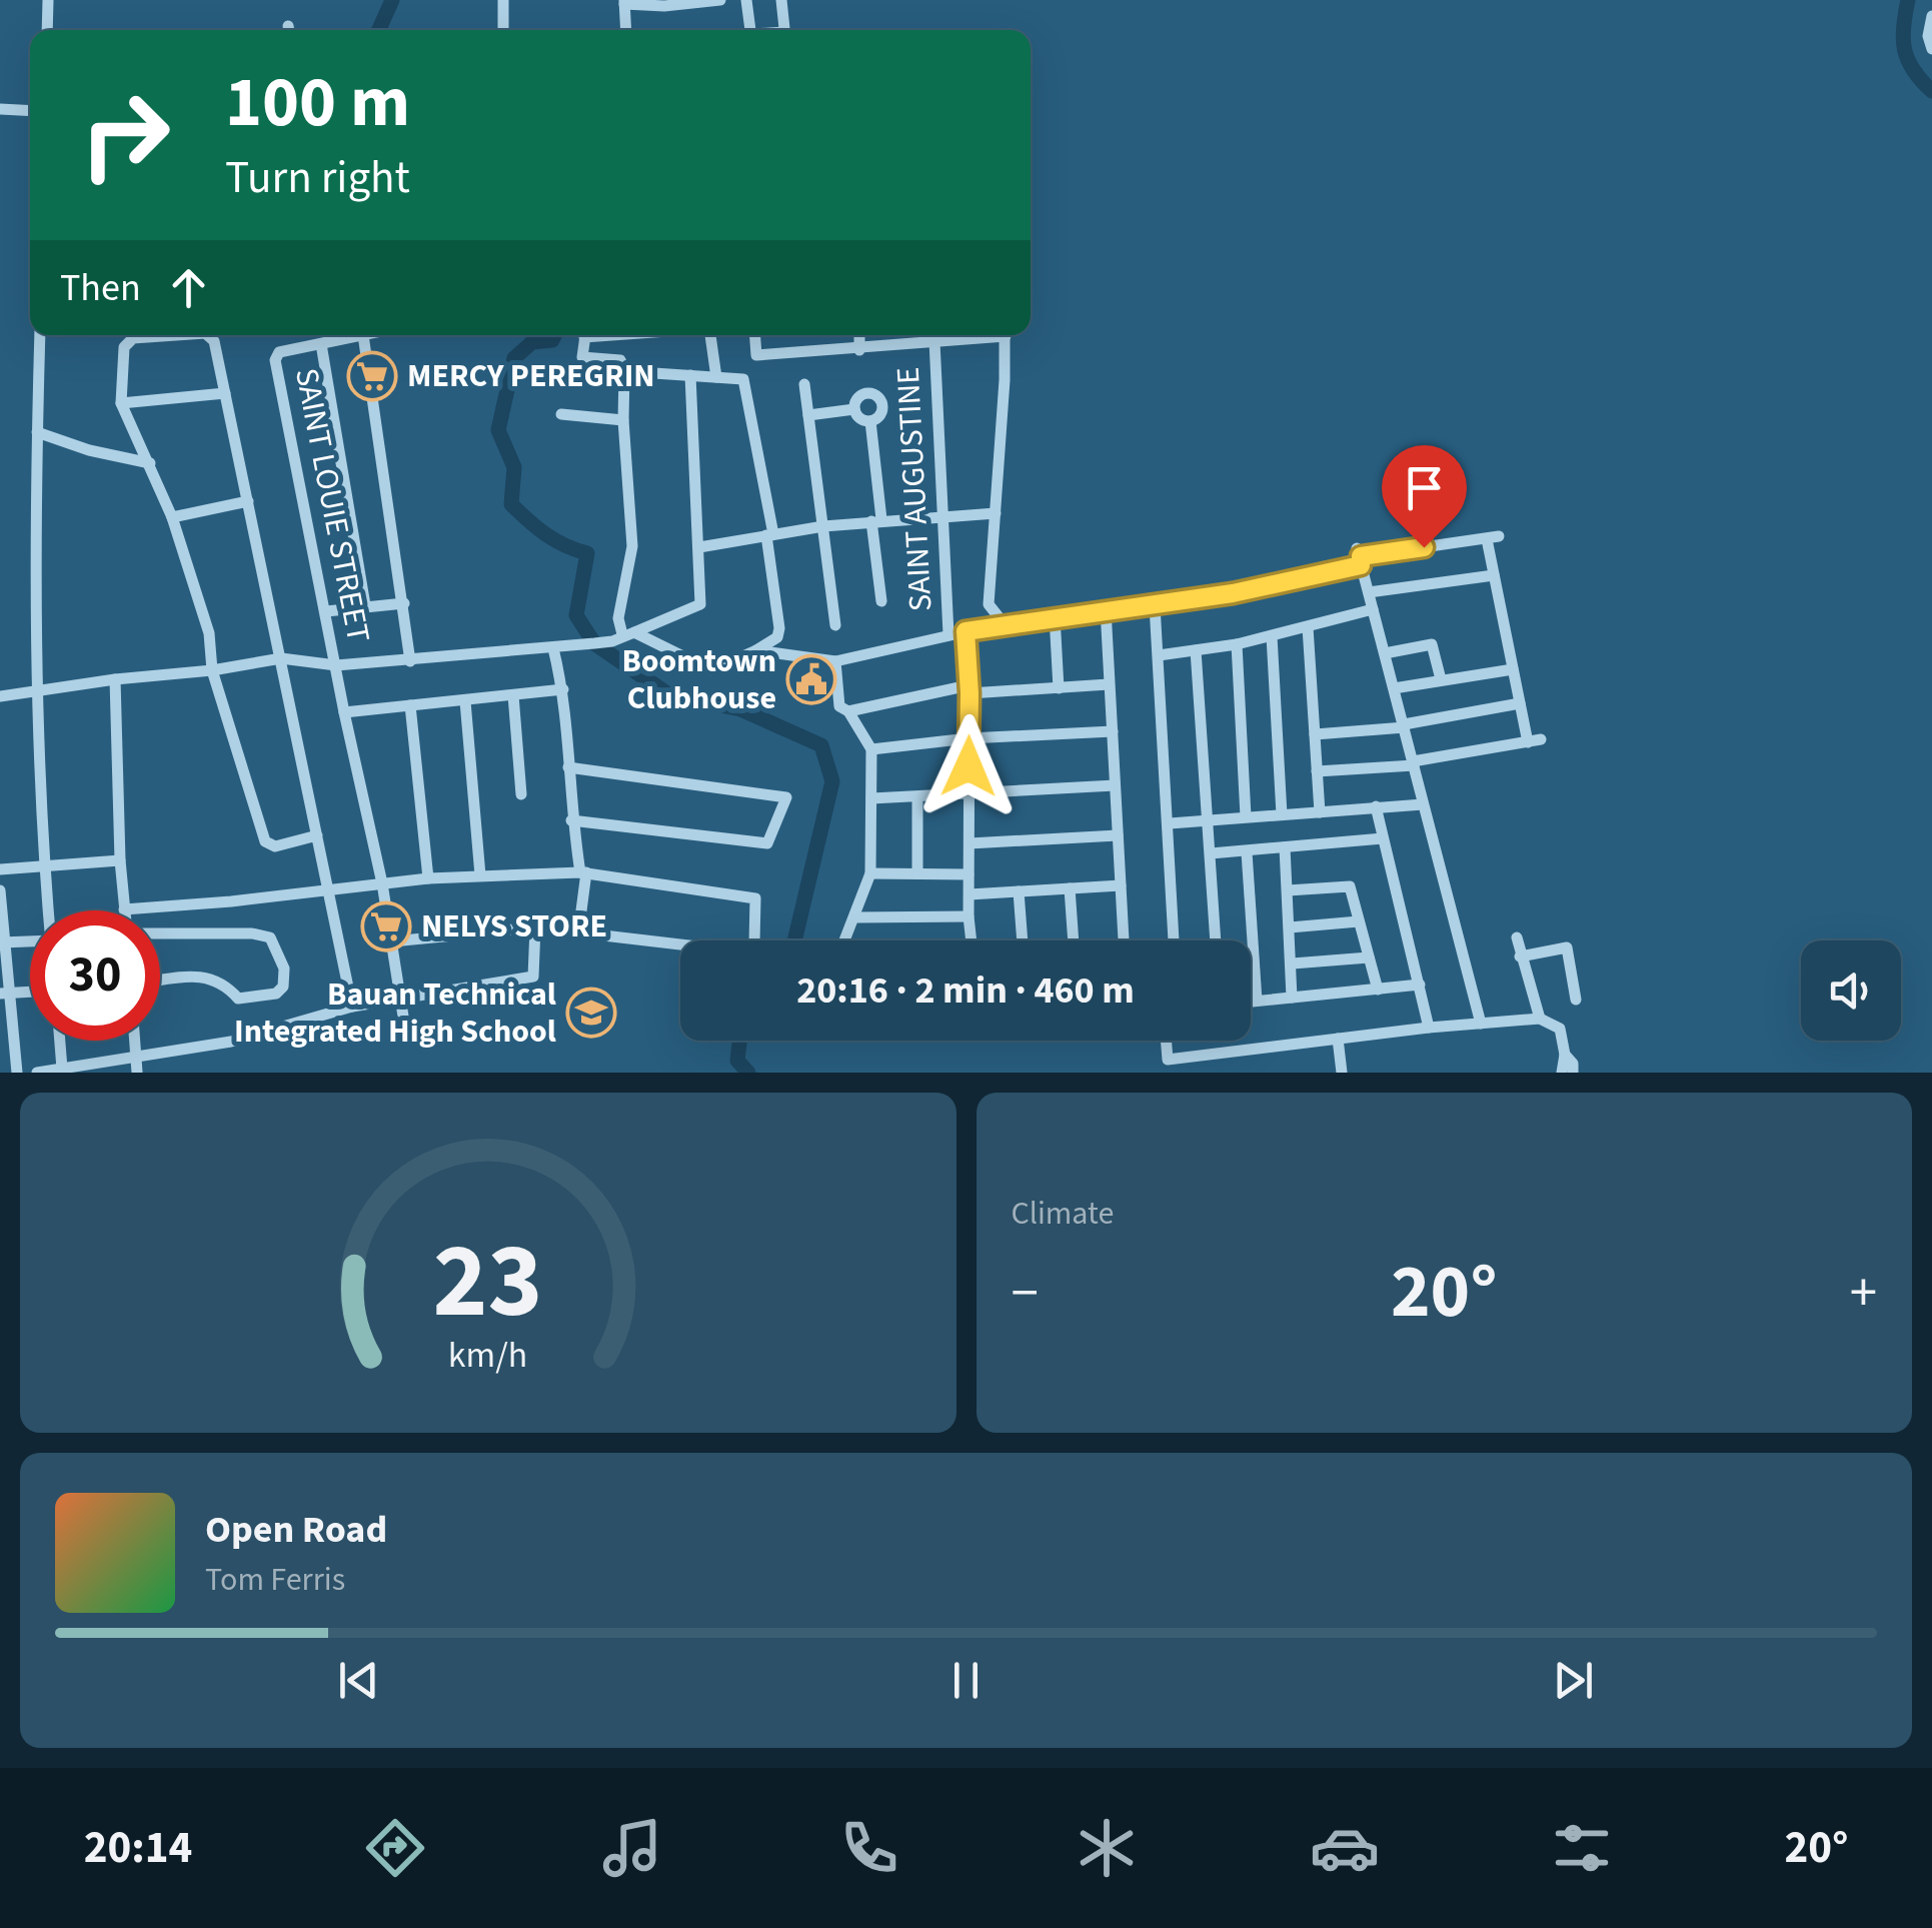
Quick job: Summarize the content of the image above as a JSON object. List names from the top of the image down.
{
  "streets": {
    "street": ["SAINT AUGUSTINE", "SAINT LOUIE STREET"]
  },
  "places": {
    "supermarket": ["MERCY PEREGRIN", "NELYS STORE"],
    "public building": ["Boomtown Clubhouse"],
    "school or university": ["Bauan Technical Integrated High School"]
  },
  "page": {
    "turn": ["100 m", "Turn right"],
    "then": "Then",
    "limit": "30",
    "trip": "20:16 · 2 min · 460 m",
    "tile": "Climate",
    "heat": ["−", "20°", "+"],
    "song": ["Open Road", "Tom Ferris"],
    "tabs": ["20:14", "20°"],
    "gauge": ["23", "km/h"]
  }
}
